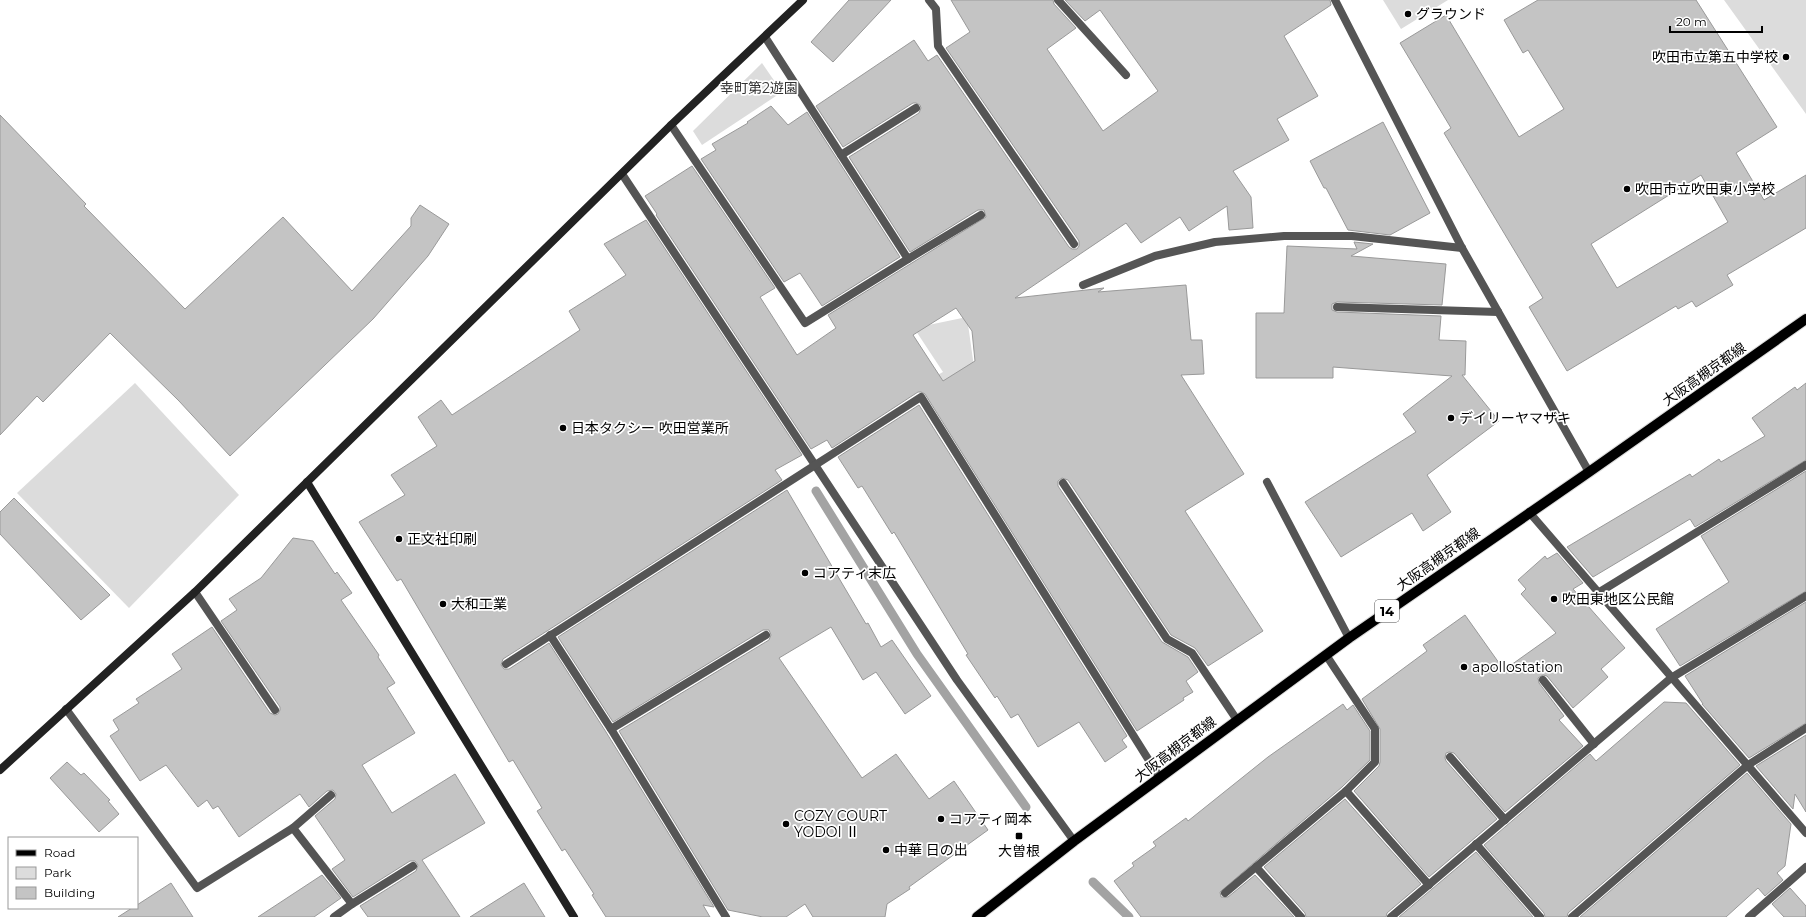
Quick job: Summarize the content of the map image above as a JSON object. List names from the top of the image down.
{
  "streets": {
    "main road": ["大阪高槻京都線", "14"]
  },
  "parks": ["幸町第2遊園"],
  "places": {
    "other": [
      "グラウンド",
      "吹田市立第五中学校",
      "吹田市立吹田東小学校",
      "デイリーヤマザキ",
      "日本タクシー 吹田営業所",
      "正文社印刷",
      "コアティ末広",
      "吹田東地区公民館",
      "大和工業",
      "apollostation",
      "コアティ岡本",
      "COZY COURT YODOI Ⅱ",
      "中華 日の出"
    ],
    "transit": ["大曽根"]
  },
  "legend": ["Road", "Park", "Building"],
  "scale_bar": "20 m"
}
